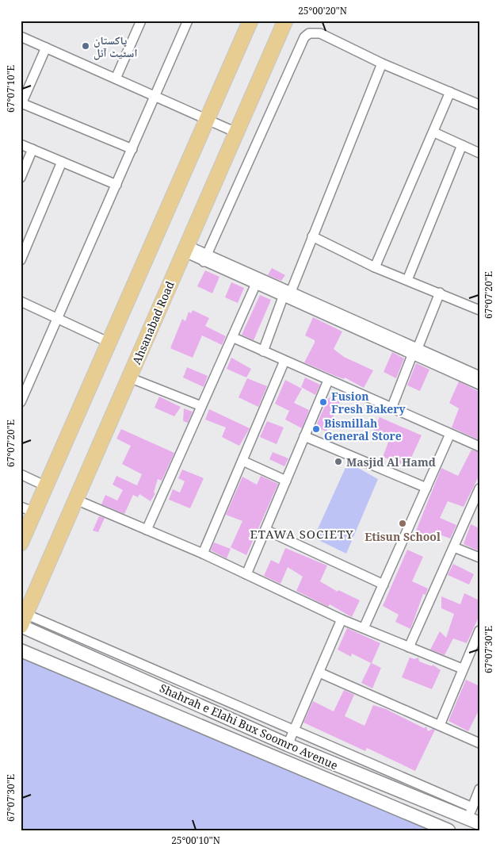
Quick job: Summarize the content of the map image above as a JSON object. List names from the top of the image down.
{
  "streets": {
    "main road": ["Ahsanabad Road", "Shahrah e Elahi Bux Soomro Avenue"]
  },
  "crossings": [
    ["Ahsanabad Road", "Shahrah e Elahi Bux Soomro Avenue"]
  ],
  "districts": ["ETAWA SOCIETY"],
  "places": [
    "پاکستان اسٹیٹ آئل",
    "Fusion Fresh Bakery",
    "Bismillah General Store",
    "Masjid Al Hamd",
    "Etisun School"
  ],
  "coordinates": [
    "25°00'20\"N",
    "67°07'10\"E",
    "67°07'20\"E",
    "67°07'30\"E",
    "25°00'10\"N"
  ]
}
